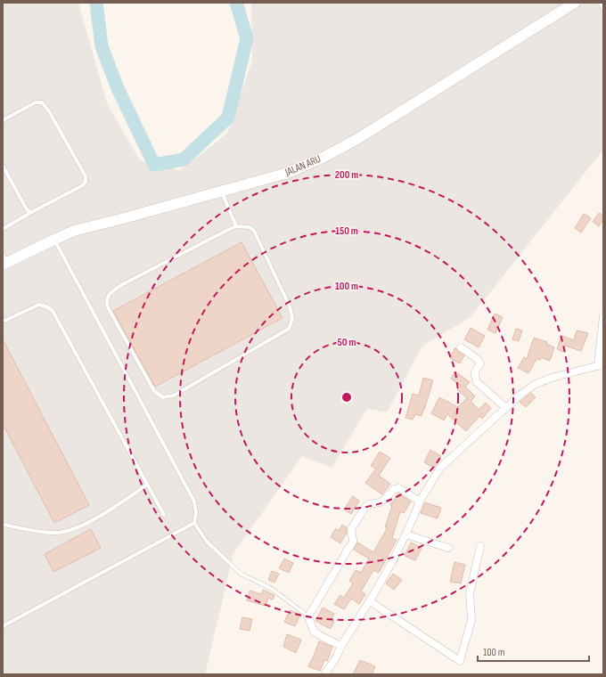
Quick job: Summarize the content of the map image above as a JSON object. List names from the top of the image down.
{
  "streets": {
    "street": ["JALAN ARU"]
  },
  "scale_bar": "100 m",
  "rings": [
    "200 m",
    "150 m",
    "100 m",
    "50 m"
  ]
}
